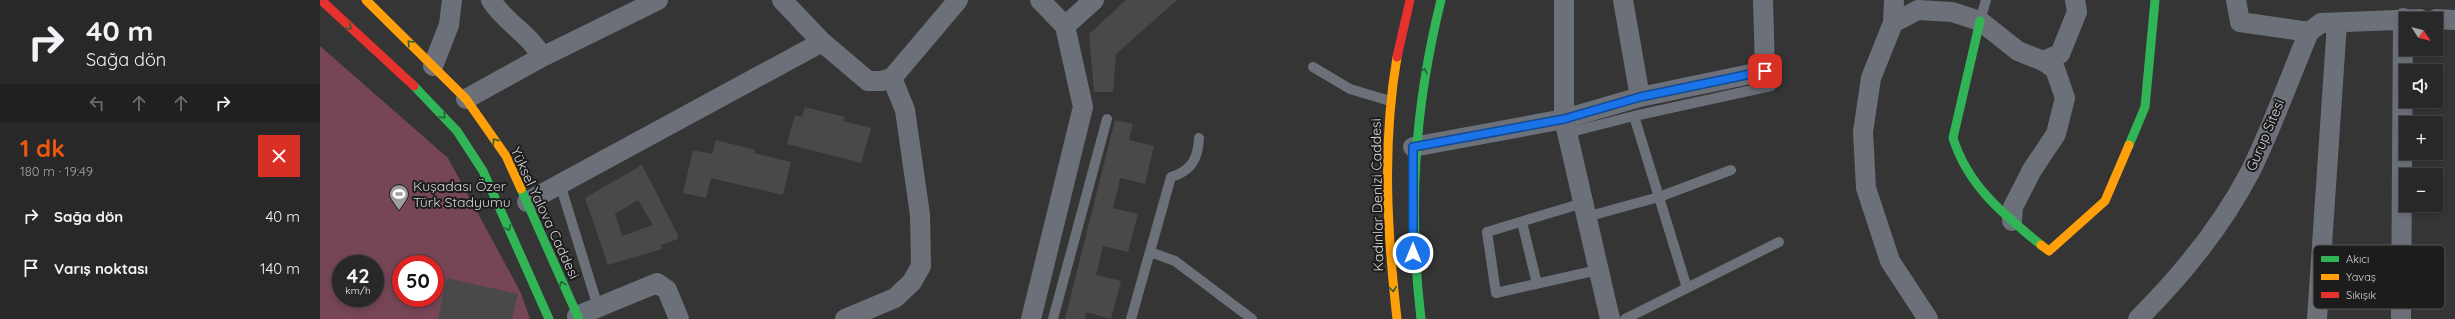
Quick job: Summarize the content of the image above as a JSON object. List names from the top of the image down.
{
  "streets": {
    "main road": ["Kadınlar Denizi Caddesi", "Yüksel Yalova Caddesi"],
    "street": ["Gurup Sitesi"]
  },
  "places": {
    "sports": ["Kuşadası Özer Türk Stadyumu"]
  },
  "legend": ["Akıcı", "Yavaş", "Sıkışık"],
  "north": "bottom right",
  "page": {
    "turn": ["40 m", "Sağa dön"],
    "map_buttons": ["+", "−"],
    "heading": ["1 dk", "180 m · 19:49"],
    "list": [
      {
        "name": "Sağa dön",
        "value": "40 m"
      },
      {
        "name": "Varış noktası",
        "value": "140 m"
      }
    ],
    "speed": "42 km/h",
    "limit": "50"
  }
}
